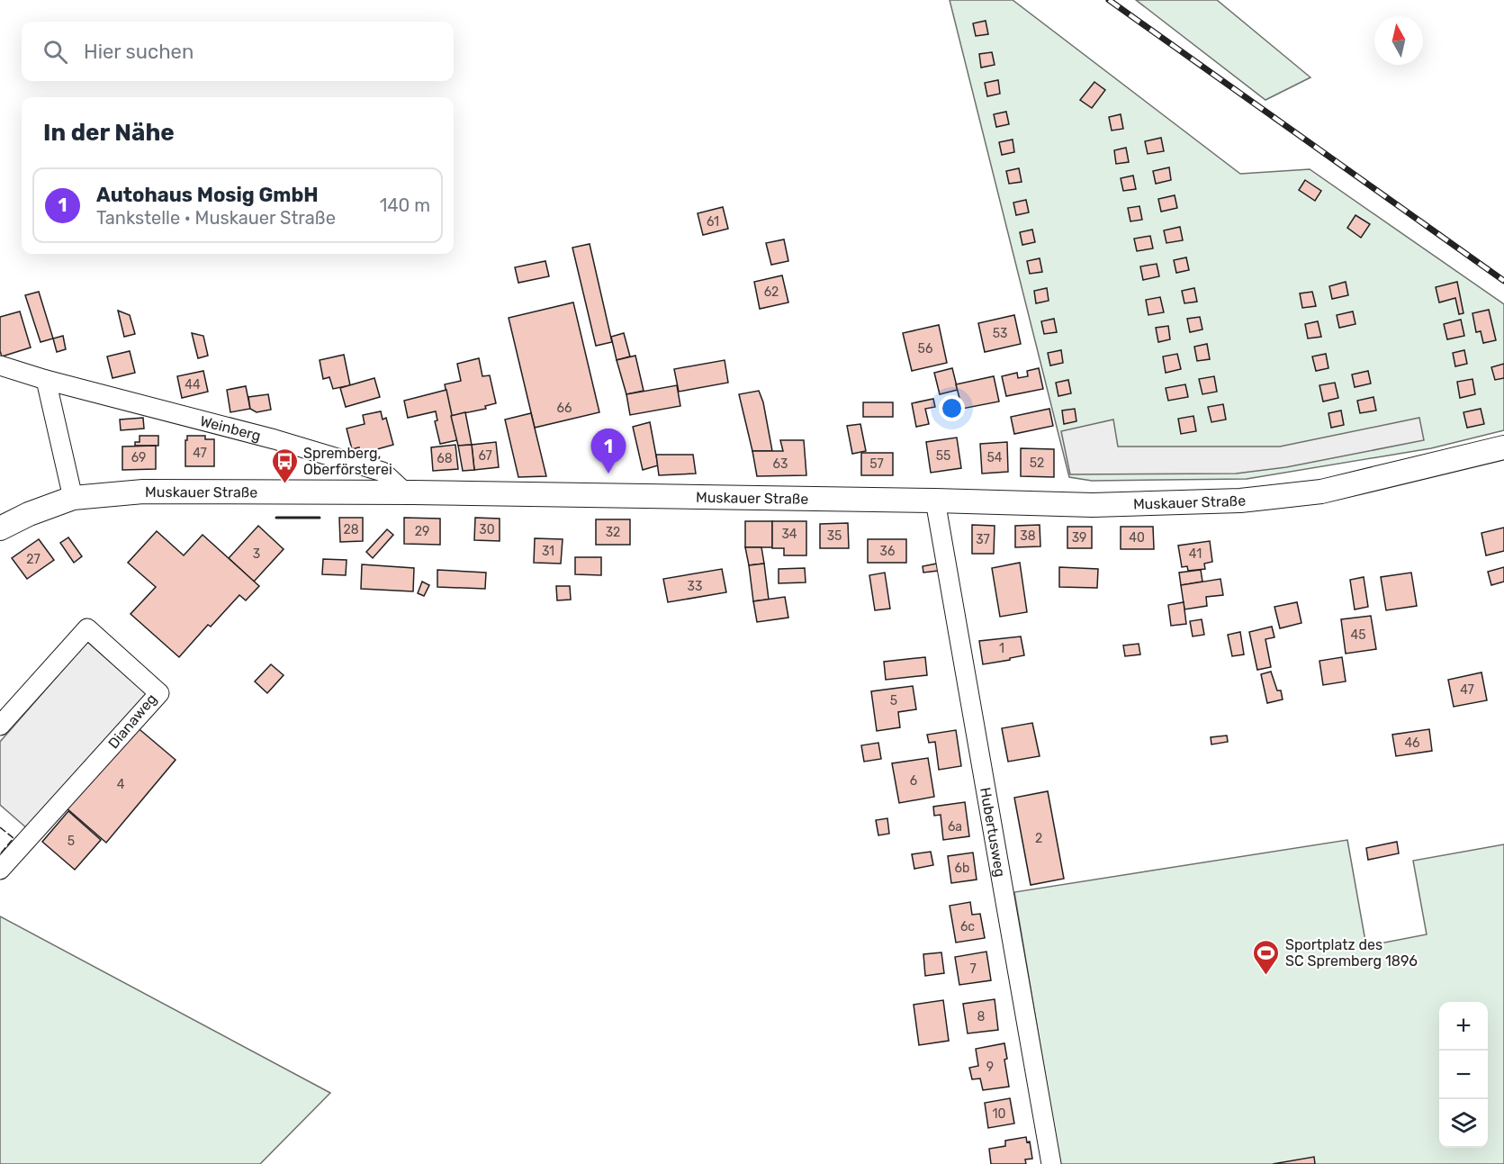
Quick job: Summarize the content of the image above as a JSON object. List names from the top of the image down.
{
  "streets": {
    "main road": ["Muskauer Straße"],
    "street": ["Weinberg", "Dianaweg", "Hubertusweg"]
  },
  "crossings": [
    ["Weinberg", "Muskauer Straße"],
    ["Muskauer Straße", "Hubertusweg"]
  ],
  "places": {
    "bus stop": ["Spremberg, Oberförsterei"],
    "sports": ["Sportplatz des SC Spremberg 1896"]
  },
  "house_numbers": [
    "61",
    "62",
    "53",
    "56",
    "44",
    "66",
    "47",
    "67",
    "55",
    "69",
    "54",
    "68",
    "52",
    "63",
    "57",
    "28",
    "30",
    "29",
    "32",
    "34",
    "35",
    "38",
    "39",
    "40",
    "37",
    "31",
    "36",
    "3",
    "41",
    "27",
    "33",
    "45",
    "1",
    "47",
    "5",
    "46",
    "6",
    "4",
    "6a",
    "2",
    "5",
    "6b",
    "6c",
    "7",
    "8",
    "9",
    "10"
  ],
  "north": "top",
  "page": {
    "search": "Hier suchen",
    "heading": "In der Nähe",
    "list": [
      {
        "mark": "1",
        "name": "Autohaus Mosig GmbH",
        "note": "Tankstelle · Muskauer Straße",
        "value": "140 m"
      }
    ],
    "pins": "1",
    "map_buttons": ["+", "−"]
  }
}
